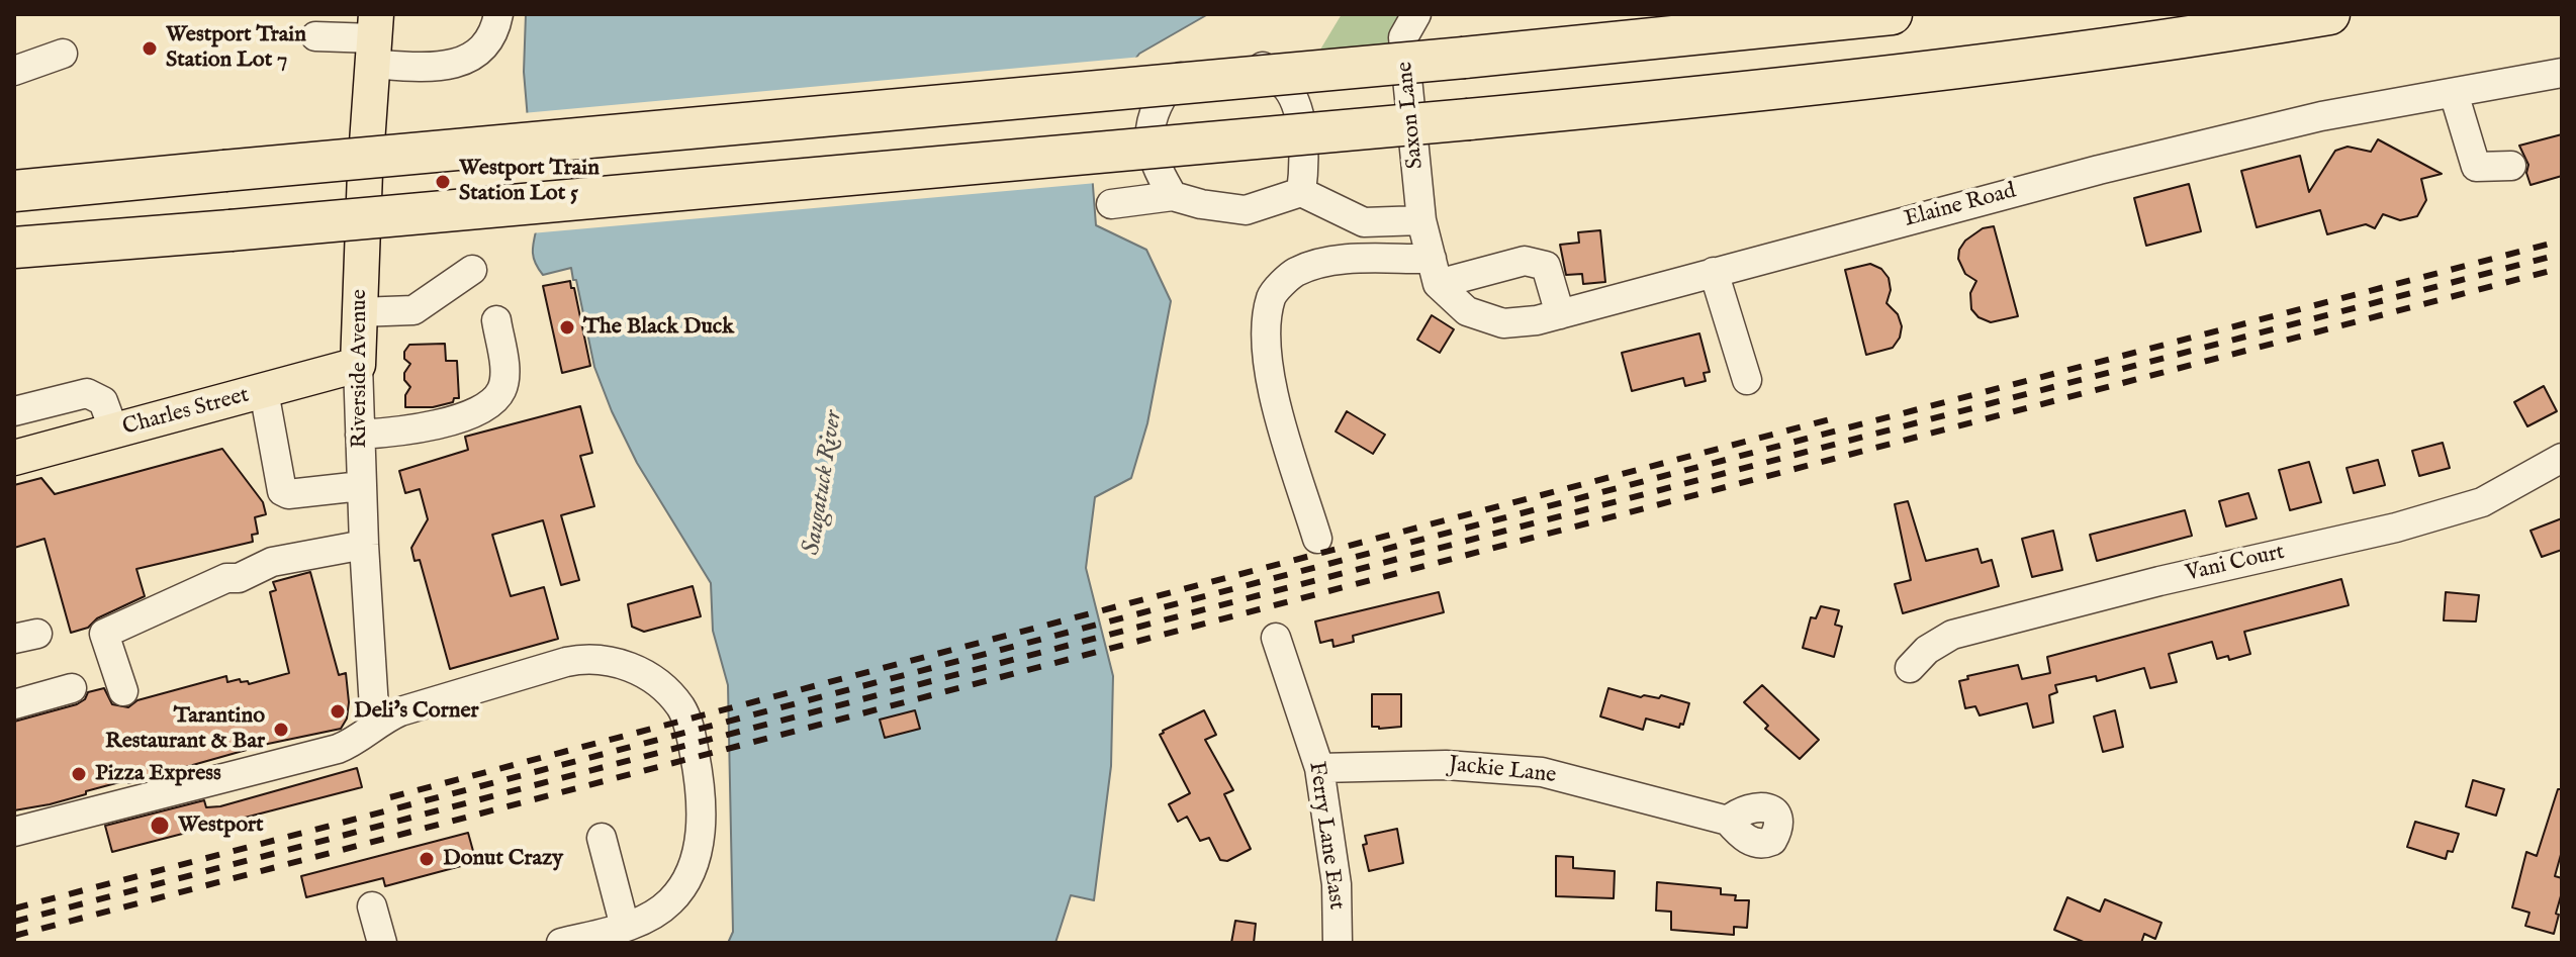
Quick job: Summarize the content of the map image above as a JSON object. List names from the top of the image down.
{
  "streets": {
    "main road": ["Riverside Avenue", "Charles Street"],
    "street": [
      "Saxon Lane",
      "Elaine Road",
      "Vani Court",
      "Jackie Lane",
      "Ferry Lane East"
    ]
  },
  "crossings": [
    ["Riverside Avenue", "Charles Street"],
    ["Jackie Lane", "Ferry Lane East"]
  ],
  "water": ["Saugatuck River"],
  "places": [
    "Westport Train Station Lot 7",
    "Westport Train Station Lot 5",
    "The Black Duck",
    "Deli's Corner",
    "Tarantino Restaurant & Bar",
    "Pizza Express",
    "Westport",
    "Donut Crazy"
  ]
}
